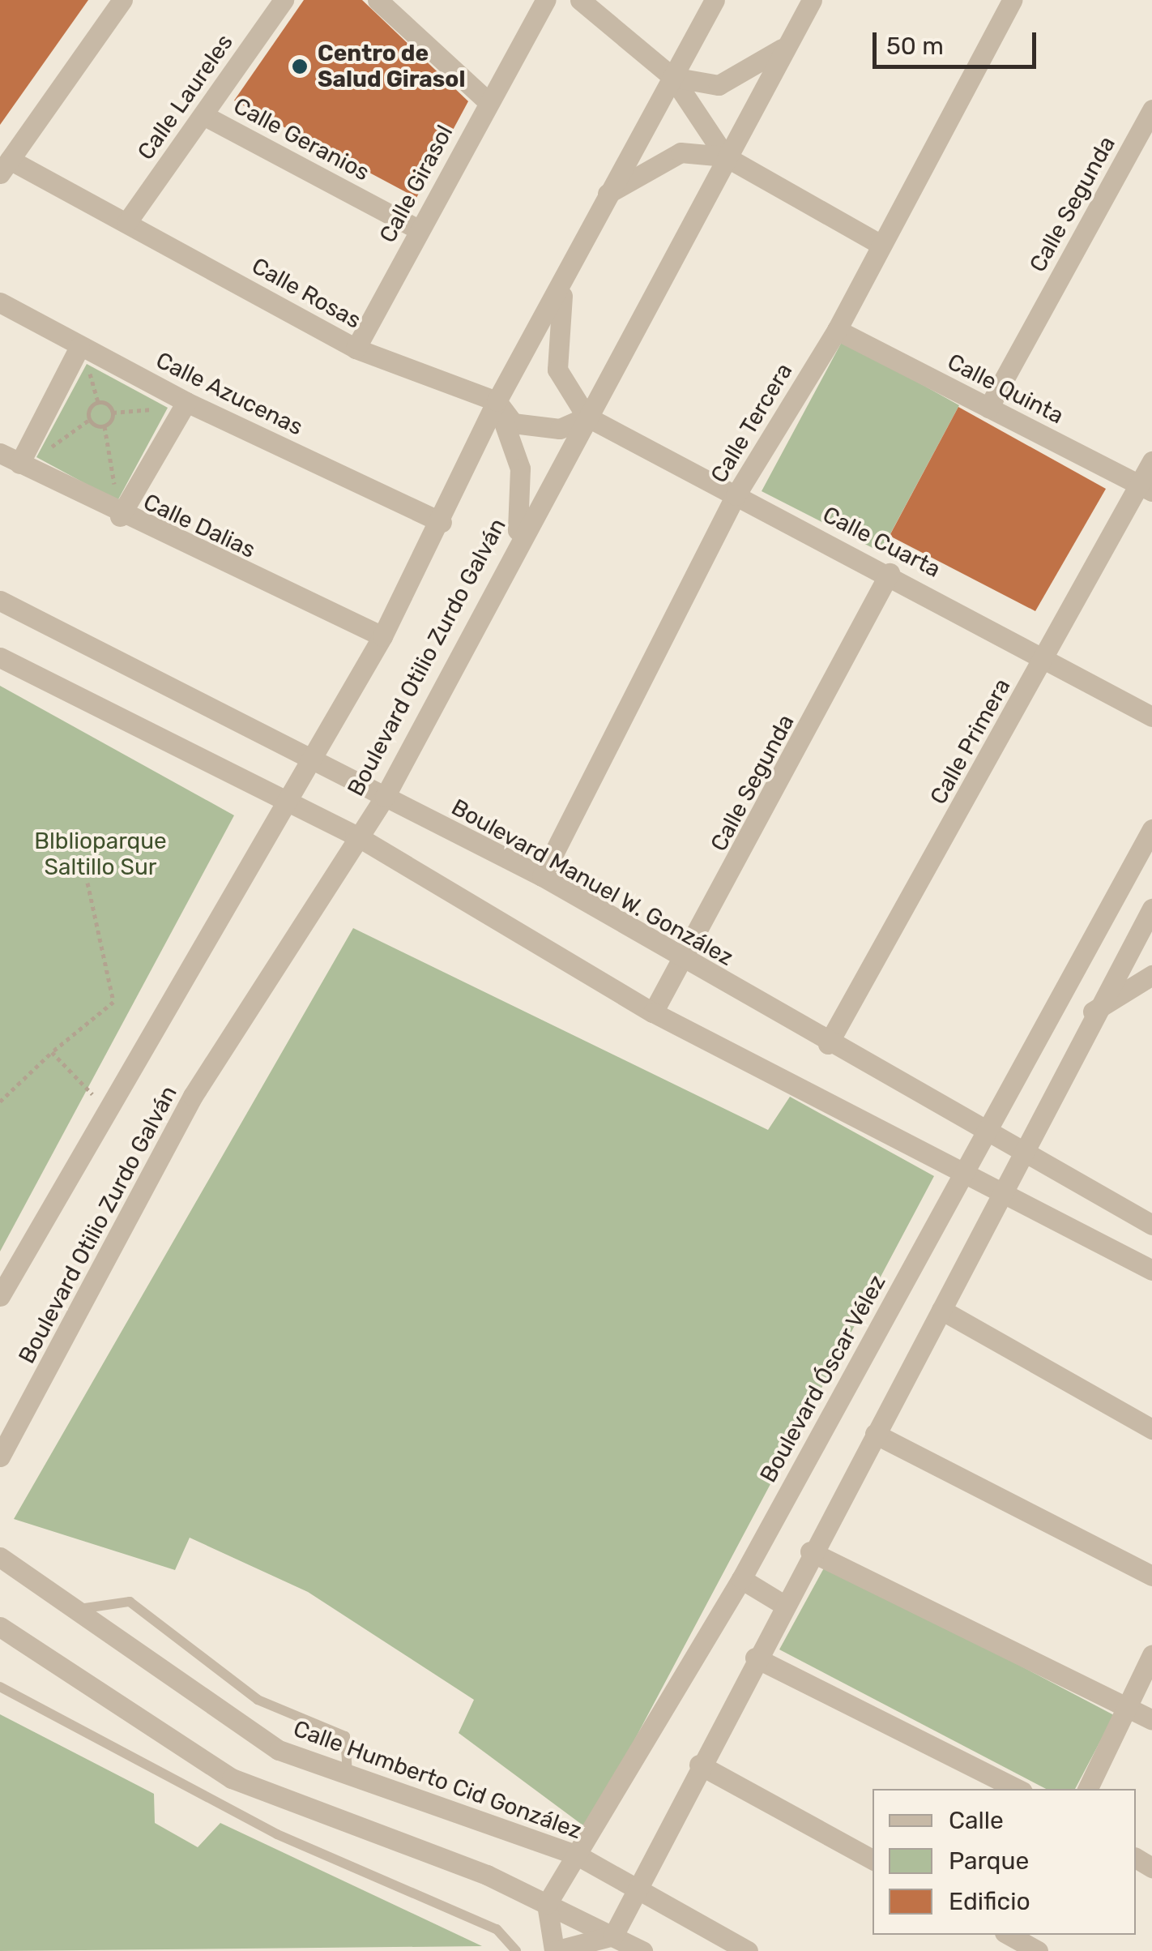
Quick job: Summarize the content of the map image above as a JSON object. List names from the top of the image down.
{
  "streets": {
    "street": [
      "Calle Laureles",
      "Calle Geranios",
      "Calle Girasol",
      "Calle Segunda",
      "Calle Rosas",
      "Calle Quinta",
      "Calle Azucenas",
      "Calle Tercera",
      "Calle Dalias",
      "Calle Cuarta",
      "Boulevard Otilio Zurdo Galván",
      "Calle Primera",
      "Boulevard Manuel W. González",
      "Boulevard Óscar Vélez",
      "Calle Humberto Cid González"
    ]
  },
  "crossings": [
    ["Calle Laureles", "Calle Geranios"],
    ["Calle Laureles", "Calle Rosas"],
    ["Calle Geranios", "Calle Girasol"],
    ["Calle Girasol", "Calle Rosas"],
    ["Calle Segunda", "Calle Quinta"],
    ["Calle Segunda", "Calle Cuarta"],
    ["Calle Segunda", "Boulevard Manuel W. González"],
    ["Calle Rosas", "Calle Cuarta"],
    ["Calle Rosas", "Boulevard Otilio Zurdo Galván"],
    ["Calle Quinta", "Calle Tercera"],
    ["Calle Quinta", "Calle Primera"],
    ["Calle Azucenas", "Boulevard Otilio Zurdo Galván"],
    ["Calle Tercera", "Calle Cuarta"],
    ["Calle Tercera", "Boulevard Manuel W. González"],
    ["Calle Dalias", "Boulevard Otilio Zurdo Galván"],
    ["Calle Cuarta", "Boulevard Otilio Zurdo Galván"],
    ["Calle Cuarta", "Calle Primera"],
    ["Boulevard Otilio Zurdo Galván", "Boulevard Manuel W. González"],
    ["Calle Primera", "Boulevard Manuel W. González"],
    ["Boulevard Manuel W. González", "Boulevard Óscar Vélez"],
    ["Boulevard Óscar Vélez", "Calle Humberto Cid González"]
  ],
  "parks": ["Blblioparque Saltillo Sur"],
  "places": ["Centro de Salud Girasol"],
  "legend": ["Calle", "Parque", "Edificio"],
  "scale_bar": "50 m"
}
